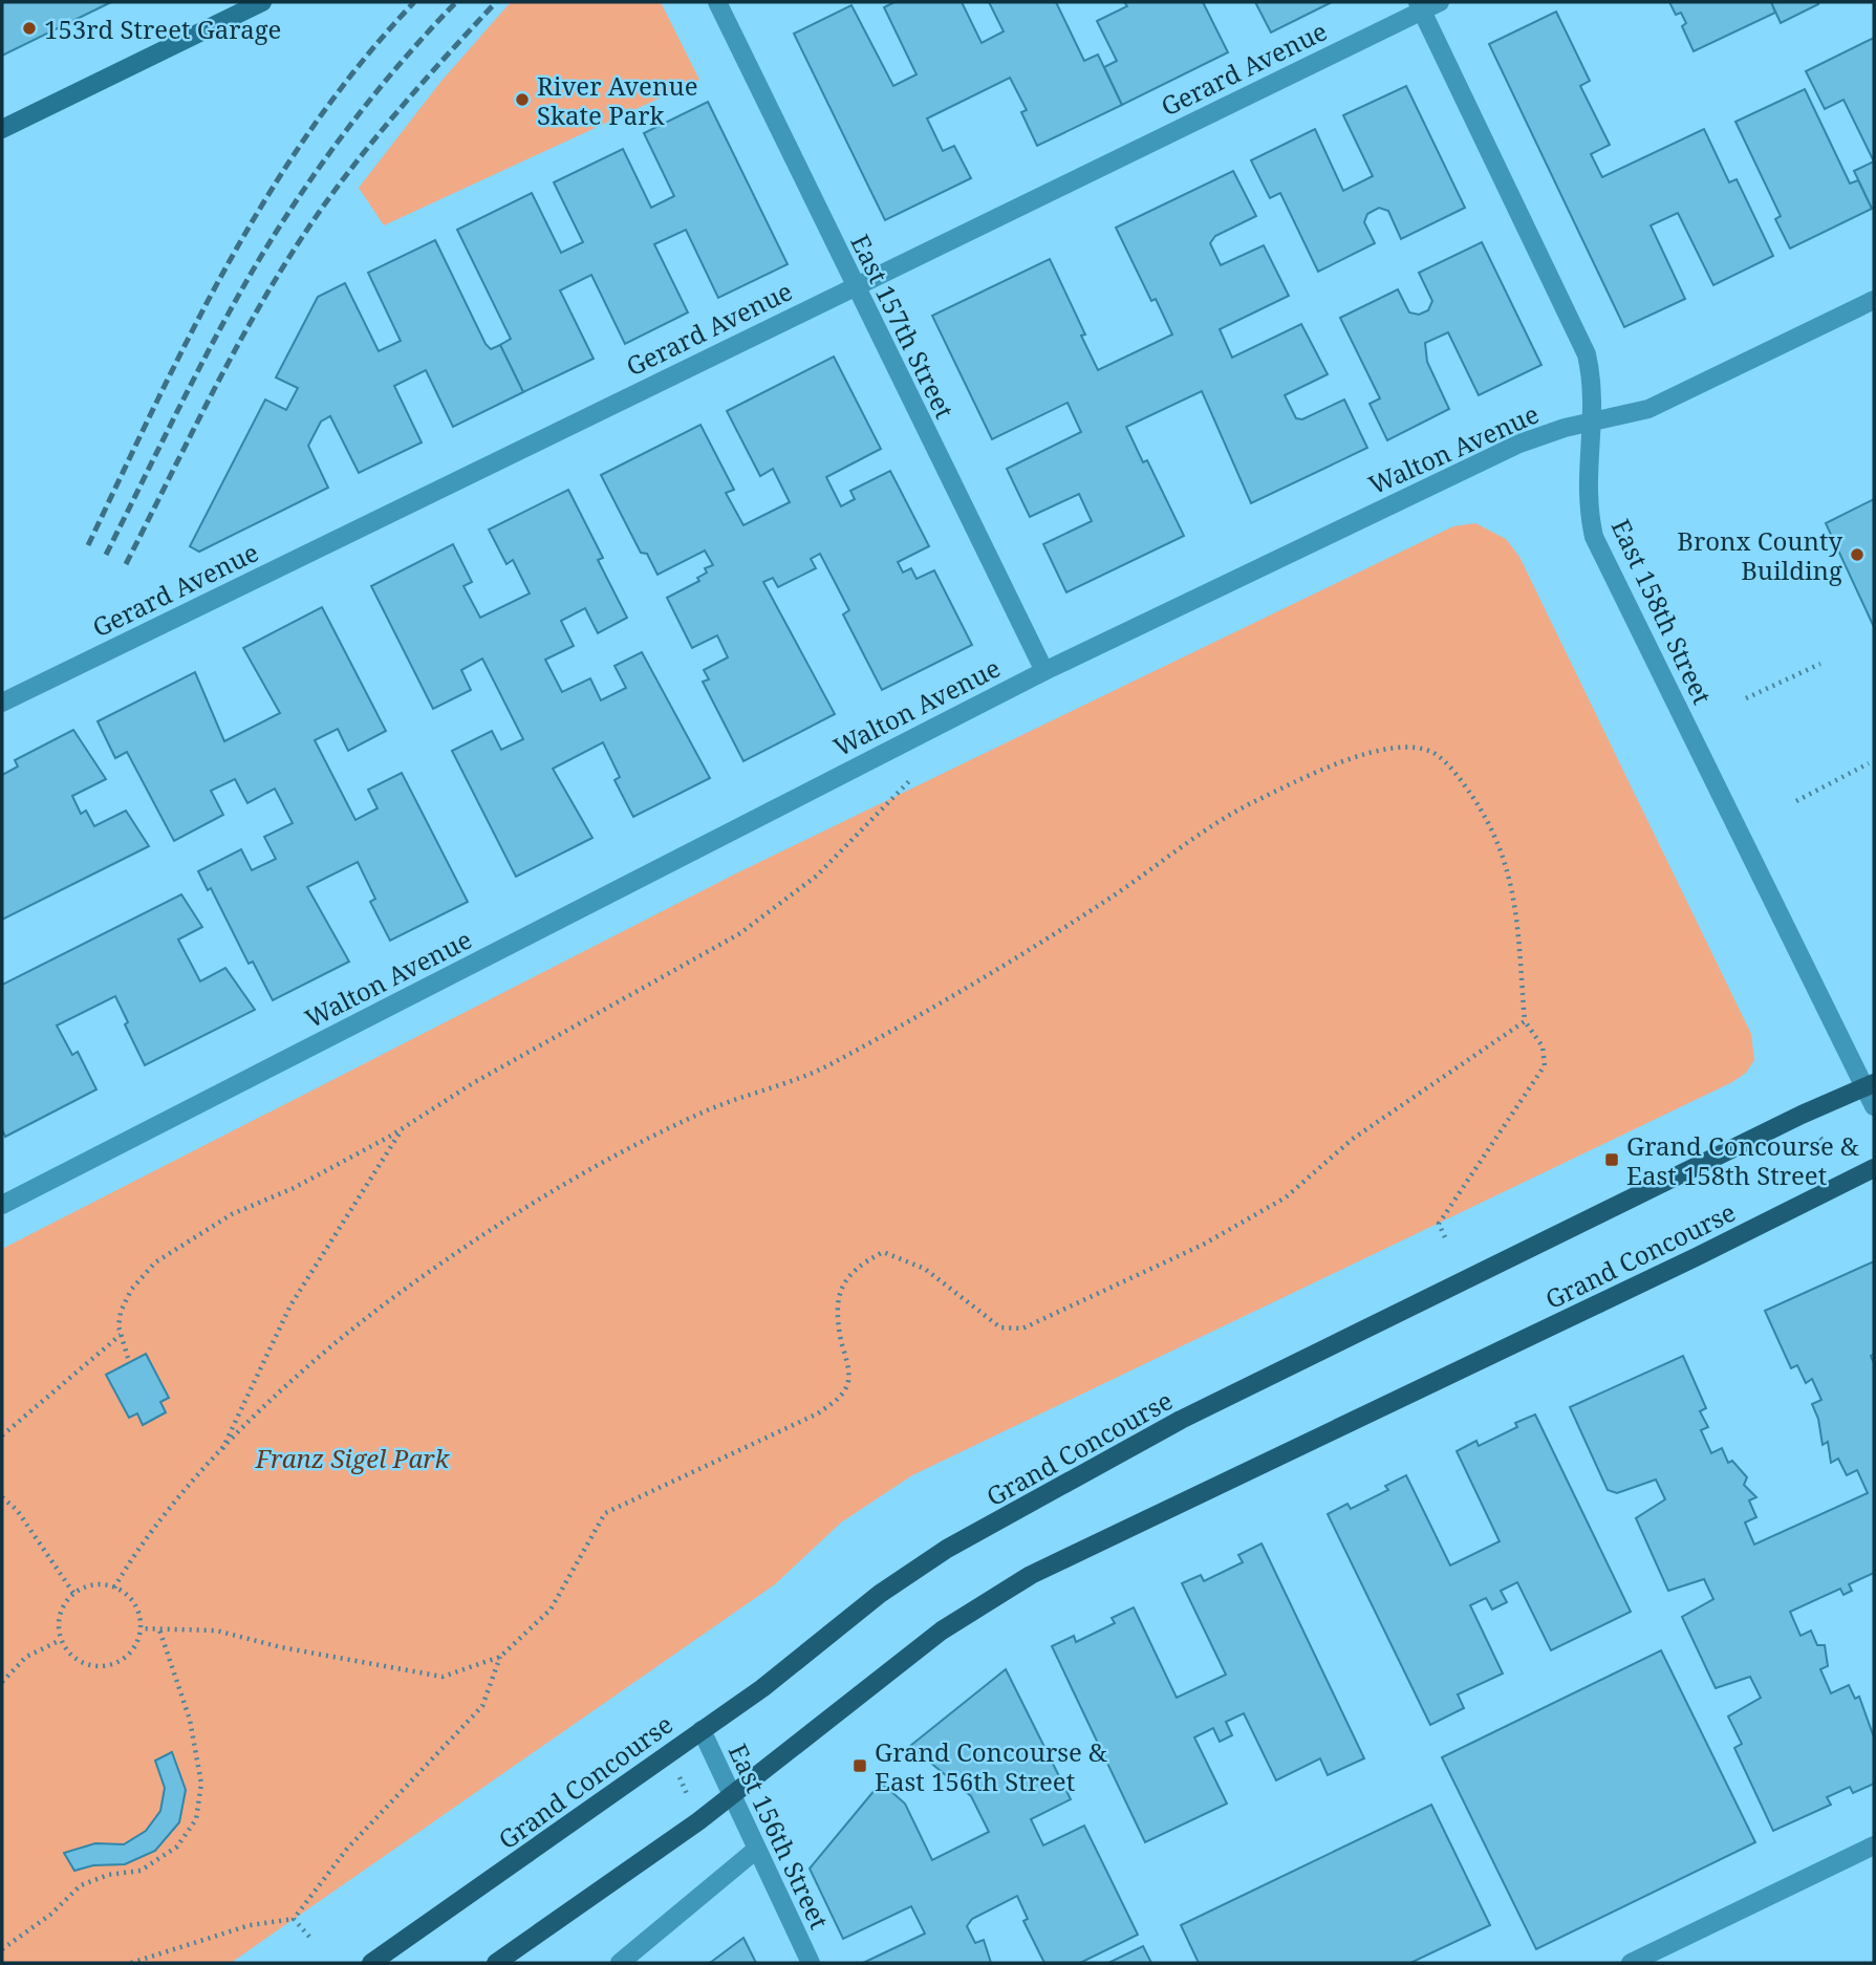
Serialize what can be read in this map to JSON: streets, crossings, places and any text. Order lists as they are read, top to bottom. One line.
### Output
{"streets":{"main road":["Grand Concourse"],"street":["Gerard Avenue","East 157th Street","Walton Avenue","East 158th Street","East 156th Street"]},"crossings":[["Gerard Avenue","East 157th Street"],["Gerard Avenue","East 158th Street"],["East 157th Street","Walton Avenue"],["Walton Avenue","East 158th Street"],["East 158th Street","Grand Concourse"],["Grand Concourse","East 156th Street"]],"parks":["Franz Sigel Park"],"places":{"other":["153rd Street Garage","River Avenue Skate Park","Bronx County Building"],"transit":["Grand Concourse & East 158th Street","Grand Concourse & East 156th Street"]}}
